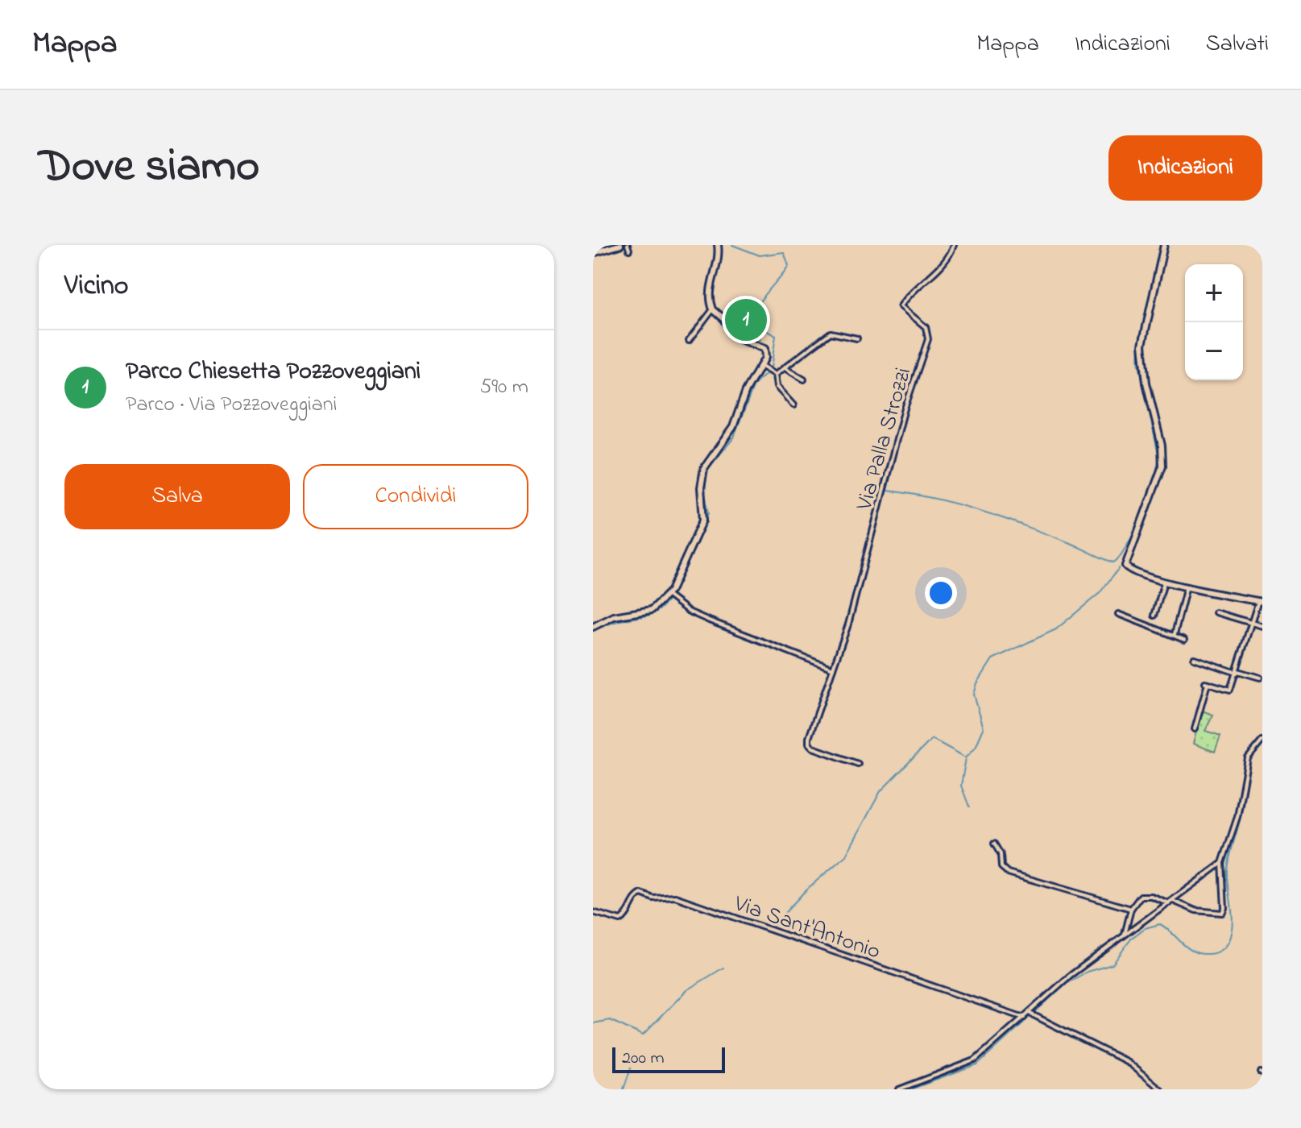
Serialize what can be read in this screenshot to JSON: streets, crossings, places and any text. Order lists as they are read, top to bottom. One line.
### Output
{"streets":{"street":["Via Palla Strozzi","Via Sant'Antonio"]},"scale_bar":"200 m","page":{"header":"Mappa","nav":["Mappa","Indicazioni","Salvati"],"title":"Dove siamo","buttons":["Indicazioni",["Salva","Condividi"]],"heading":"Vicino","map_buttons":["+","−"],"pins":"1","list":[{"mark":"1","name":"Parco Chiesetta Pozzoveggiani","note":"Parco · Via Pozzoveggiani","value":"590 m"}],"scale":"200 m"}}
